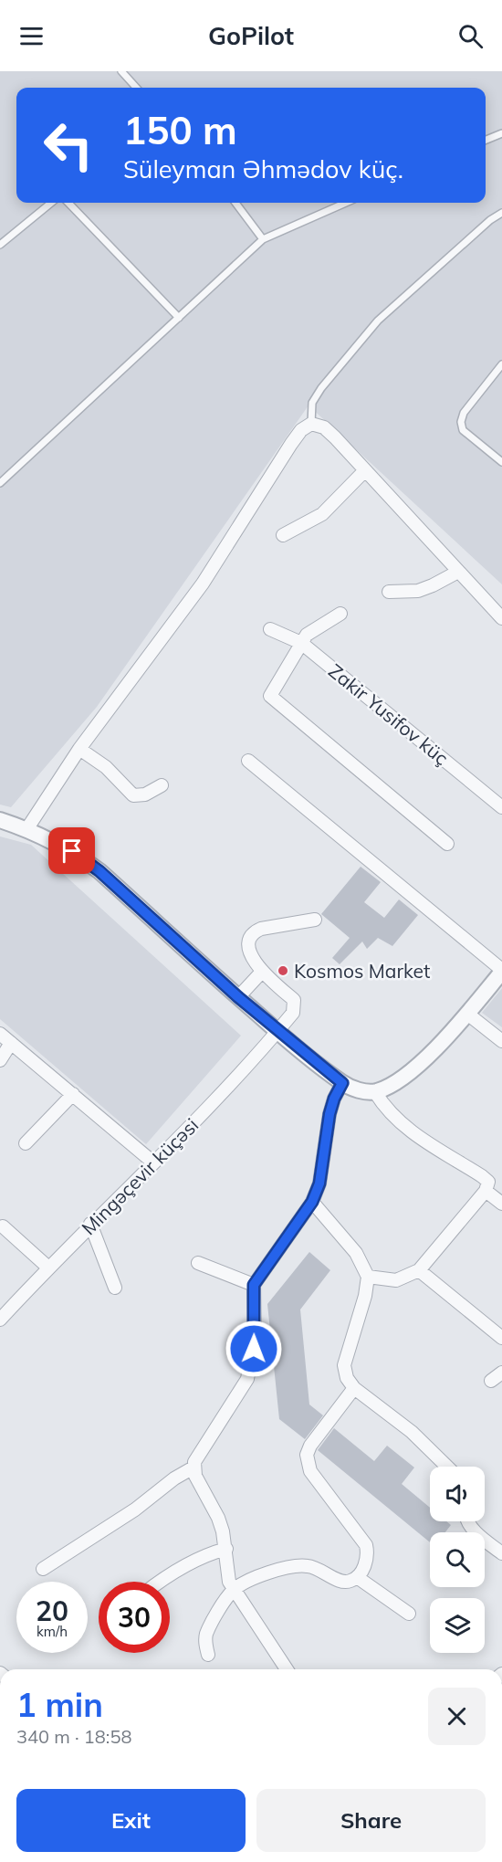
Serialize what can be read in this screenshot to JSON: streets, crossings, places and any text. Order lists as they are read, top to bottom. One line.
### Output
{"streets":{"street":["Zakir Yusifov küç","Mingəçevir küçəsi"]},"places":["Kosmos Market"],"page":{"header":"GoPilot","turn":["150 m","Süleyman Əhmədov küç."],"speed":"20 km/h","limit":"30","heading":["1 min","340 m · 18:58"],"buttons":["Exit","Share"]}}
